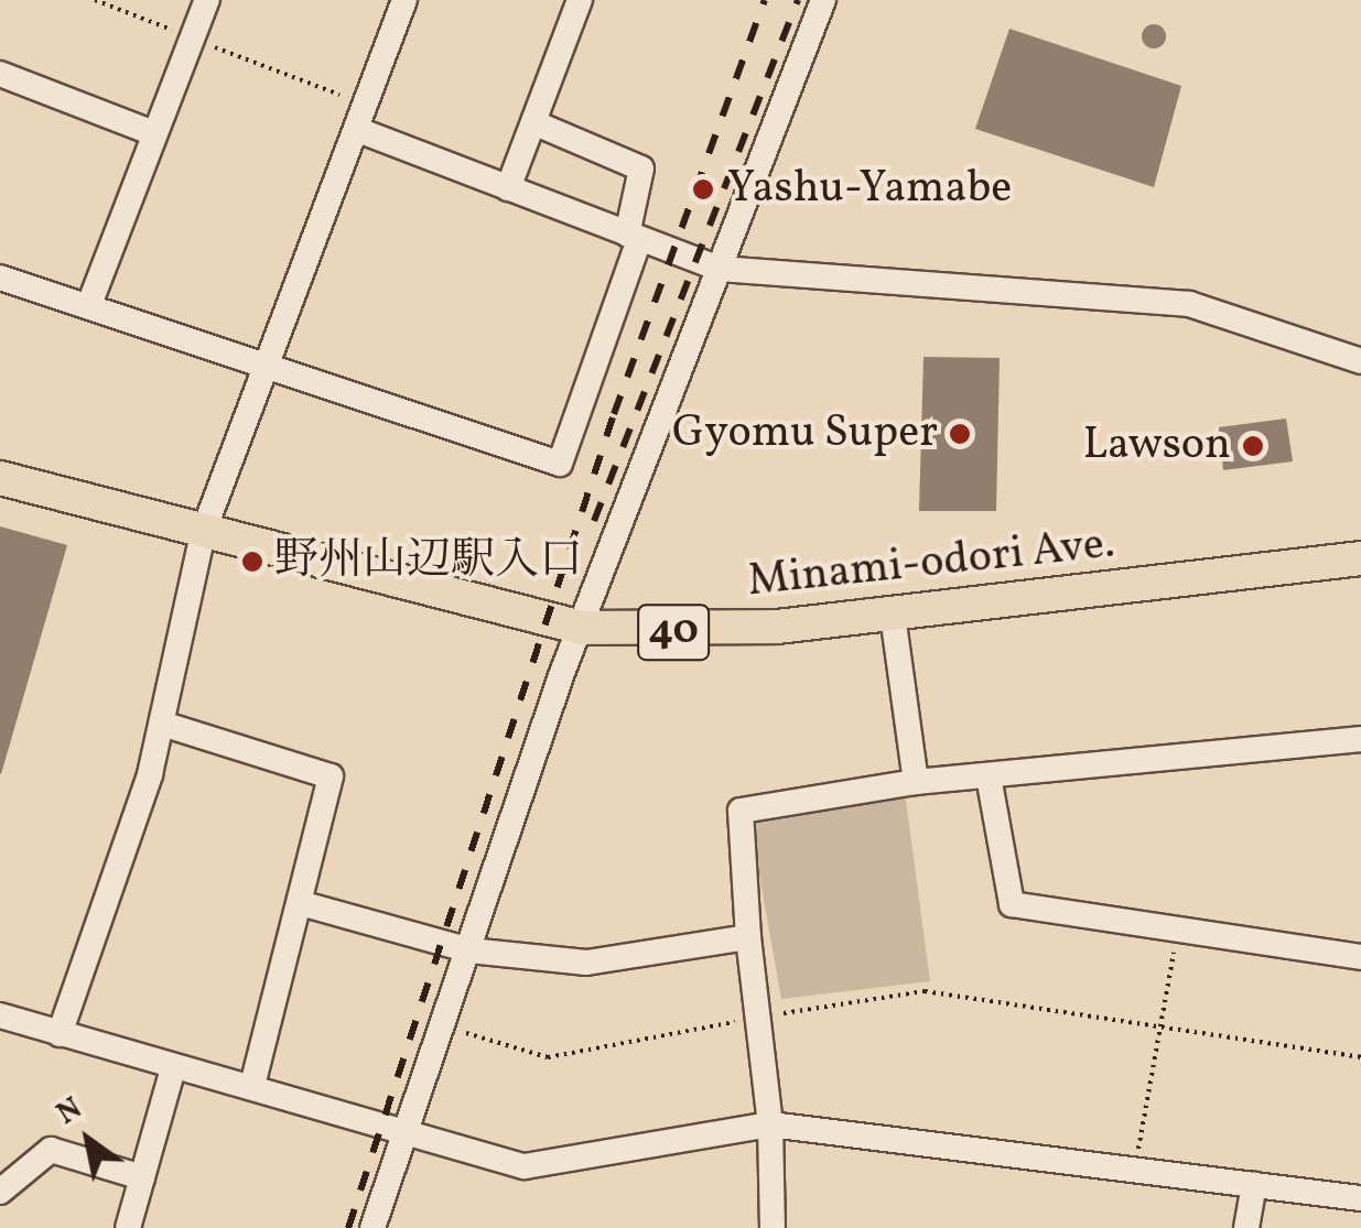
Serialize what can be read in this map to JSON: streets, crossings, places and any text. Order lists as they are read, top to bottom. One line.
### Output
{"streets":{"main road":["Minami-odori Ave.","40"]},"places":["Yashu-Yamabe","Gyomu Super","Lawson","野州山辺駅入口"],"north":"top left"}
